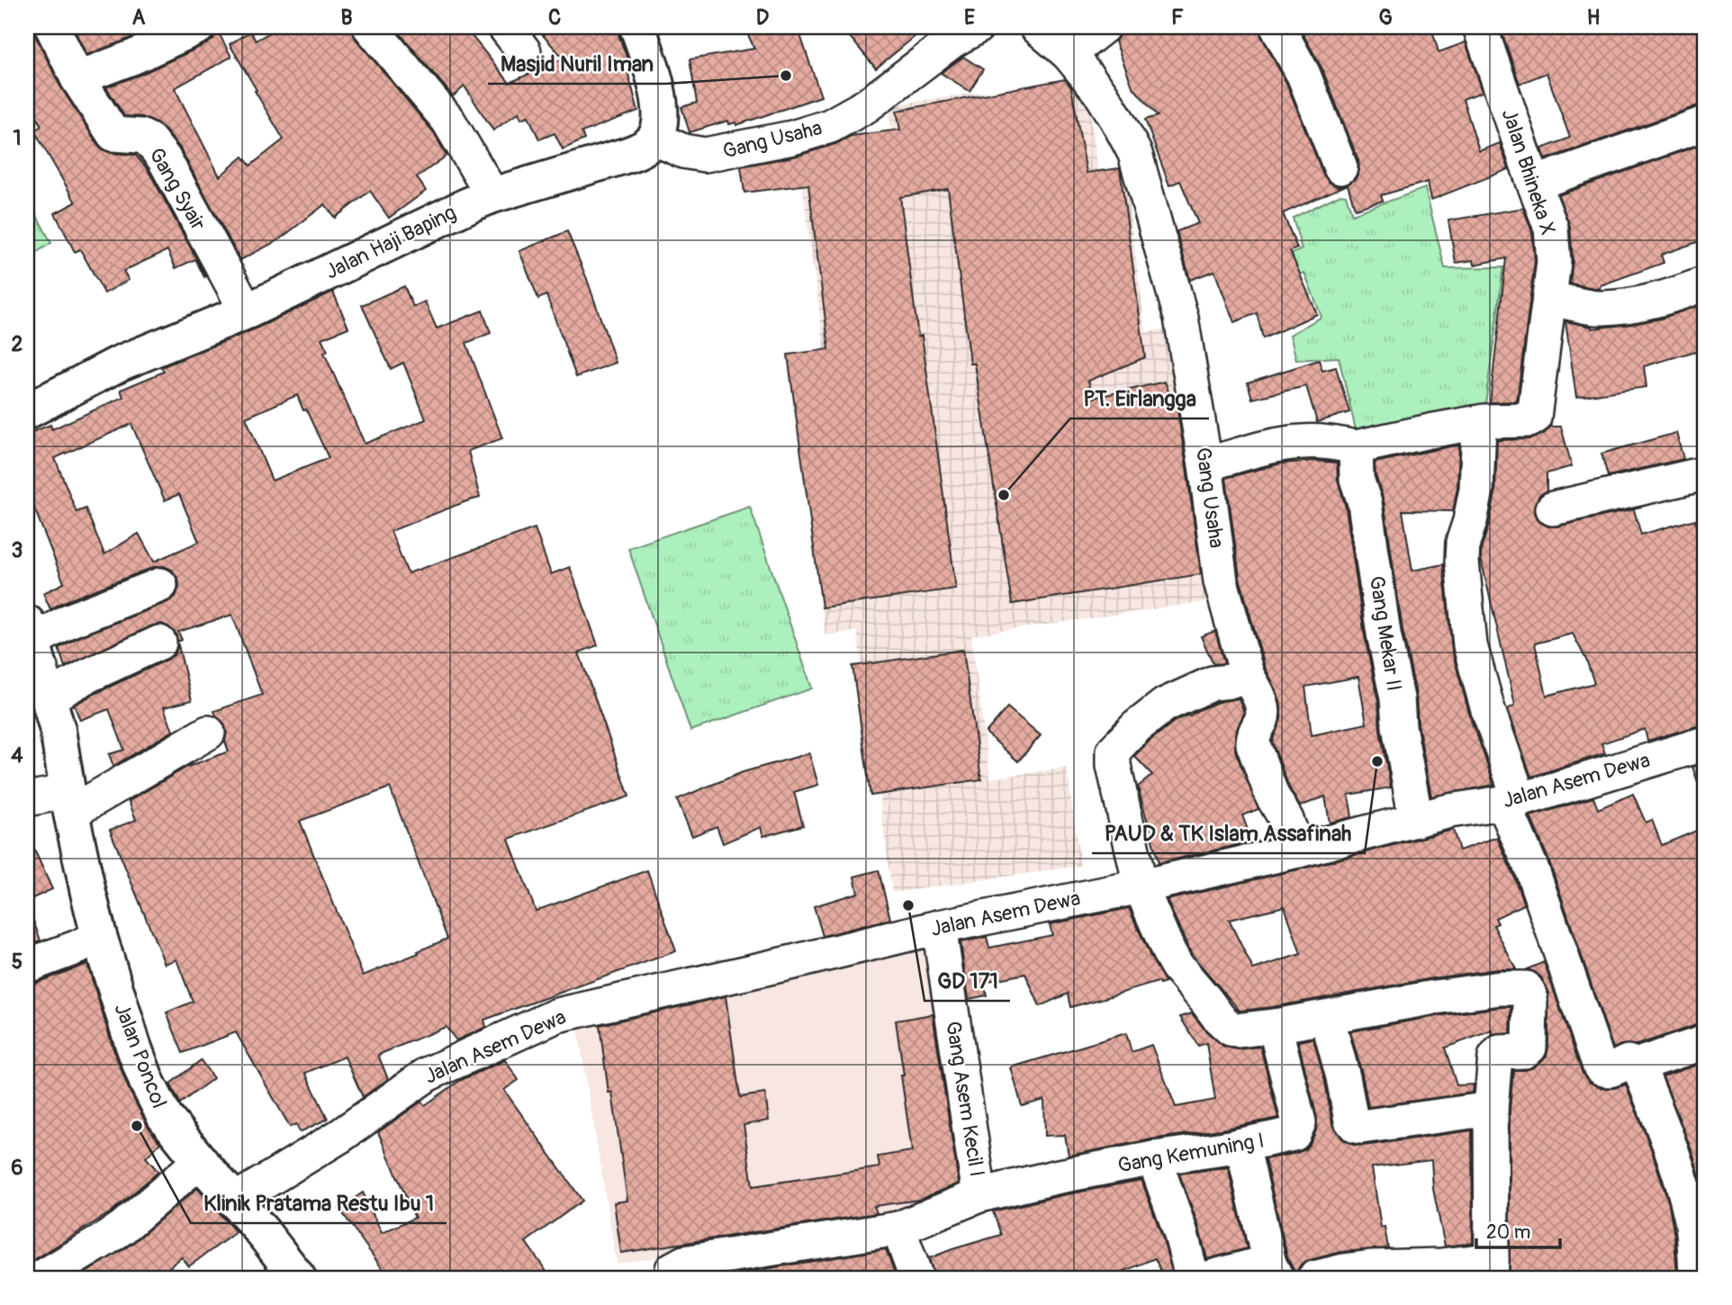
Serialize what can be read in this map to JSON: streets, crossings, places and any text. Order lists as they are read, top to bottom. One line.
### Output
{"streets":{"street":["Gang Usaha","Jalan Bhineka X","Gang Syair","Jalan Haji Baping","Gang Mekar II","Jalan Asem Dewa","Jalan Poncol","Gang Asem Kecil I","Gang Kemuning I"]},"crossings":[["Gang Usaha","Jalan Haji Baping"],["Gang Usaha","Jalan Asem Dewa"],["Gang Syair","Jalan Haji Baping"],["Gang Mekar II","Jalan Asem Dewa"],["Jalan Asem Dewa","Jalan Poncol"],["Jalan Asem Dewa","Gang Asem Kecil I"],["Gang Asem Kecil I","Gang Kemuning I"]],"places":["Masjid Nuril Iman","PT. Eirlangga","PAUD & TK Islam Assafinah","GD 171","Klinik Pratama Restu Ibu 1"],"scale_bar":"20 m","grid":{"columns":["A","B","C","D","E","F","G","H"],"rows":["1","2","3","4","5","6"]}}
